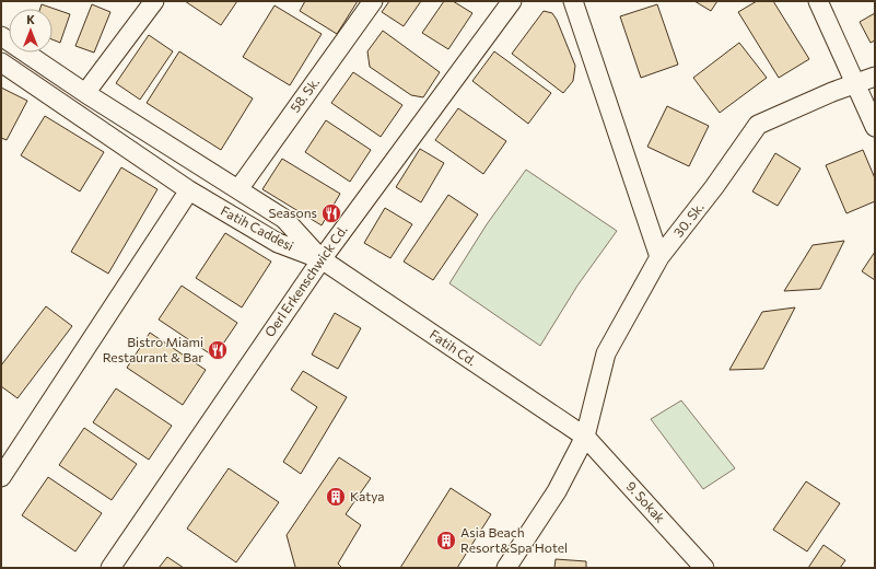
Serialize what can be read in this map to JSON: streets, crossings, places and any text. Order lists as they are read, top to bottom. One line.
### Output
{"streets":{"street":["58. Sk.","30. Sk.","Fatih Caddesi","Oerl Erkenschwick Cd.","Fatih Cd.","9. Sokak"]},"crossings":[["58. Sk.","Fatih Caddesi"],["30. Sk.","Fatih Cd."],["30. Sk.","9. Sokak"],["Fatih Caddesi","Oerl Erkenschwick Cd."],["Fatih Caddesi","Fatih Cd."],["Oerl Erkenschwick Cd.","Fatih Cd."],["Fatih Cd.","9. Sokak"]],"places":{"restaurant":["Seasons","Bistro Miami Restaurant & Bar"],"building":["Katya","Asia Beach Resort&Spa Hotel"]},"north":"top"}
